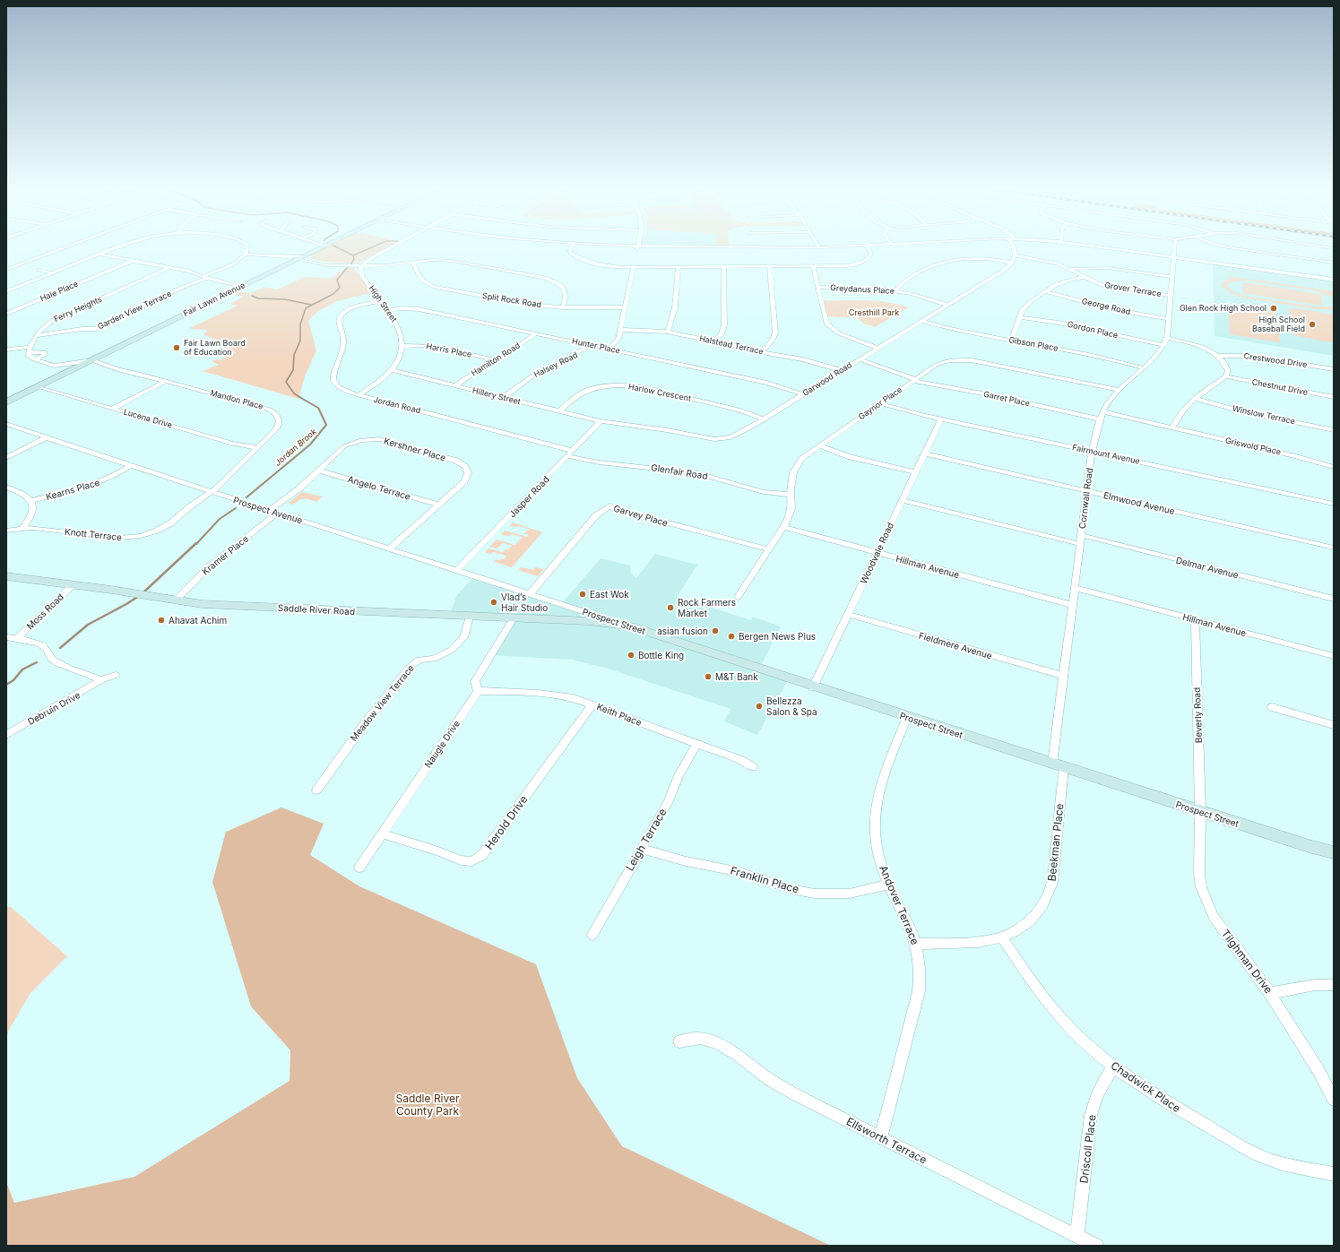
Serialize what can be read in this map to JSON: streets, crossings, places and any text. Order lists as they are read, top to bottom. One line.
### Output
{"streets":{"main road":["Fair Lawn Avenue","Saddle River Road","Prospect Street"],"street":["Greydanus Place","Grover Terrace","Hale Place","Split Rock Road","High Street","George Road","Ferry Heights","Garden View Terrace","Gordon Place","Gibson Place","Halstead Terrace","Hunter Place","Harris Place","Hamilton Road","Crestwood Drive","Halsey Road","Garwood Road","Chestnut Drive","Harlow Crescent","Hillery Street","Garret Place","Mandon Place","Gaynor Place","Jordan Road","Winslow Terrace","Lucena Drive","Griswold Place","Kershner Place","Fairmount Avenue","Glenfair Road","Angelo Terrace","Kearns Place","Jasper Road","Cornwall Road","Elmwood Avenue","Prospect Avenue","Garvey Place","Knott Terrace","Woodvale Road","Kramer Place","Hillman Avenue","Delmar Avenue","Moss Road","Fieldmere Avenue","Meadow View Terrace","Debruin Drive","Keith Place","Beverly Road","Naugle Drive","Herold Drive","Leigh Terrace","Beekman Place","Franklin Place","Andover Terrace","Tilghman Drive","Chadwick Place","Ellsworth Terrace","Driscoll Place"]},"crossings":[["Greydanus Place","Garwood Road"],["Grover Terrace","Garwood Road"],["Grover Terrace","Cornwall Road"],["Fair Lawn Avenue","Mandon Place"],["Fair Lawn Avenue","Lucena Drive"],["High Street","Hunter Place"],["High Street","Harris Place"],["High Street","Jordan Road"],["George Road","Cornwall Road"],["Ferry Heights","Garden View Terrace"],["Gordon Place","Cornwall Road"],["Gibson Place","Garwood Road"],["Gibson Place","Cornwall Road"],["Halstead Terrace","Garwood Road"],["Hunter Place","Hamilton Road"],["Hunter Place","Halsey Road"],["Hunter Place","Garwood Road"],["Harris Place","Hamilton Road"],["Hamilton Road","Hillery Street"],["Halsey Road","Hillery Street"],["Garwood Road","Harlow Crescent"],["Garwood Road","Hillery Street"],["Garwood Road","Garret Place"],["Garwood Road","Jasper Road"],["Harlow Crescent","Hillery Street"],["Hillery Street","Jasper Road"],["Garret Place","Gaynor Place"],["Garret Place","Cornwall Road"],["Mandon Place","Lucena Drive"],["Mandon Place","Prospect Avenue"],["Mandon Place","Knott Terrace"],["Gaynor Place","Fairmount Avenue"],["Gaynor Place","Glenfair Road"],["Gaynor Place","Cornwall Road"],["Gaynor Place","Garvey Place"],["Gaynor Place","Hillman Avenue"],["Jordan Road","Jasper Road"],["Kershner Place","Angelo Terrace"],["Kershner Place","Prospect Avenue"],["Fairmount Avenue","Cornwall Road"],["Fairmount Avenue","Woodvale Road"],["Glenfair Road","Jasper Road"],["Kearns Place","Prospect Avenue"],["Jasper Road","Prospect Avenue"],["Cornwall Road","Elmwood Avenue"],["Cornwall Road","Hillman Avenue"],["Cornwall Road","Delmar Avenue"],["Cornwall Road","Prospect Street"],["Cornwall Road","Fieldmere Avenue"],["Cornwall Road","Beekman Place"],["Elmwood Avenue","Woodvale Road"],["Prospect Avenue","Garvey Place"],["Prospect Avenue","Knott Terrace"],["Prospect Avenue","Kramer Place"],["Prospect Avenue","Prospect Street"],["Garvey Place","Prospect Street"],["Woodvale Road","Hillman Avenue"],["Woodvale Road","Prospect Street"],["Woodvale Road","Fieldmere Avenue"],["Kramer Place","Saddle River Road"],["Hillman Avenue","Beverly Road"],["Saddle River Road","Moss Road"],["Saddle River Road","Prospect Street"],["Saddle River Road","Meadow View Terrace"],["Saddle River Road","Naugle Drive"],["Prospect Street","Beverly Road"],["Prospect Street","Beekman Place"],["Prospect Street","Andover Terrace"],["Prospect Street","Tilghman Drive"],["Keith Place","Naugle Drive"],["Keith Place","Herold Drive"],["Keith Place","Leigh Terrace"],["Beverly Road","Tilghman Drive"],["Naugle Drive","Herold Drive"],["Leigh Terrace","Franklin Place"],["Beekman Place","Andover Terrace"],["Beekman Place","Chadwick Place"],["Franklin Place","Andover Terrace"],["Andover Terrace","Ellsworth Terrace"],["Chadwick Place","Driscoll Place"],["Ellsworth Terrace","Driscoll Place"]],"water":["Jordan Brook"],"parks":["Cresthill Park","Saddle River County Park"],"places":["Glen Rock High School","High School Baseball Field","Fair Lawn Board of Education","East Wok","Vlad’s Hair Studio","Rock Farmers Market","Ahavat Achim","asian fusion","Bergen News Plus","Bottle King","M&T Bank","Bellezza Salon & Spa"]}
